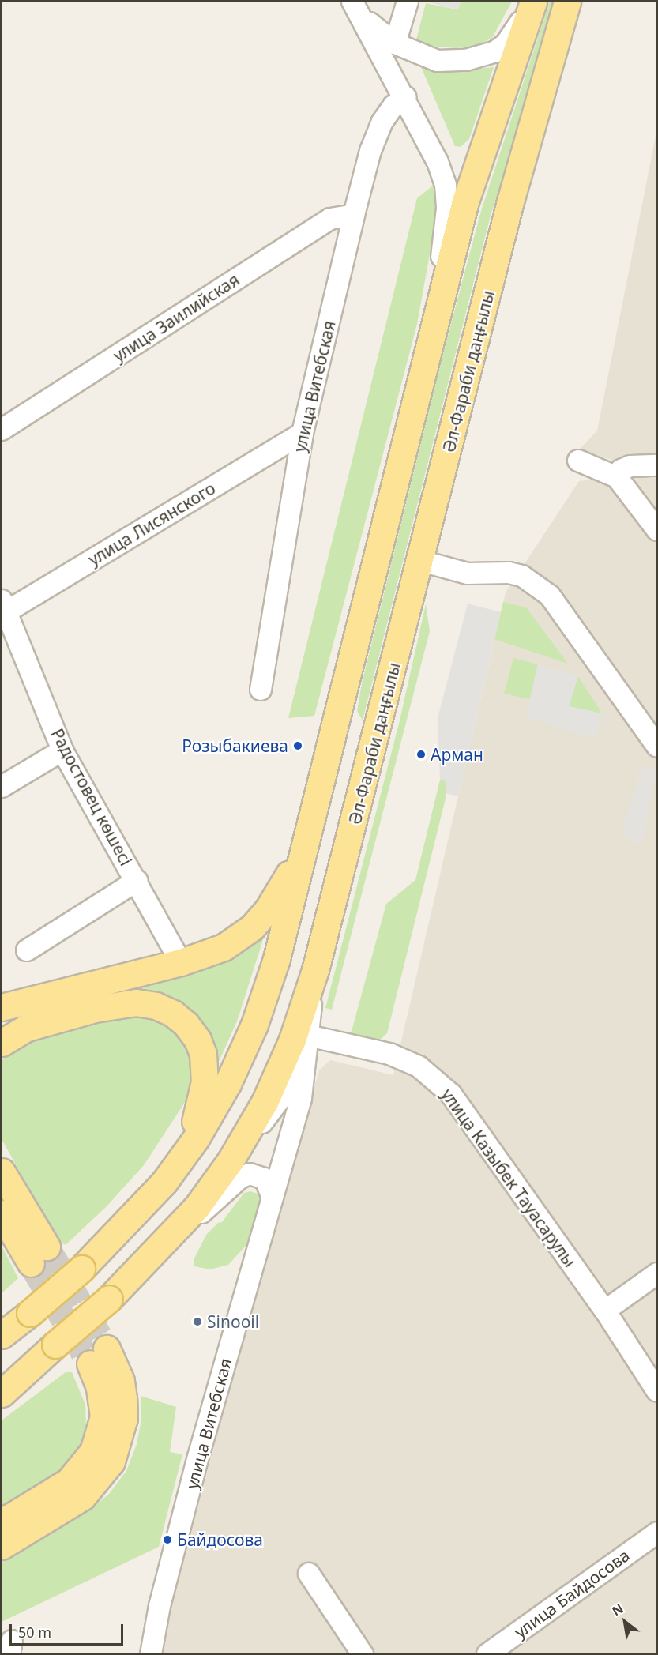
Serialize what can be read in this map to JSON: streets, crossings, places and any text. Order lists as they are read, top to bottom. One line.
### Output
{"streets":{"main road":["Әл-Фараби даңғылы"],"street":["улица Заилийская","улица Витебская","улица Лисянского","Радостовец көшесі","улица Казыбек Тауасарулы","улица Байдосова"]},"crossings":[["улица Заилийская","улица Витебская"],["Әл-Фараби даңғылы","улица Витебская"],["улица Витебская","улица Лисянского"],["улица Витебская","улица Казыбек Тауасарулы"],["улица Лисянского","Радостовец көшесі"]],"places":["Розыбакиева","Арман","Sinooil","Байдосова"],"scale_bar":"50 m","north":"top left"}
